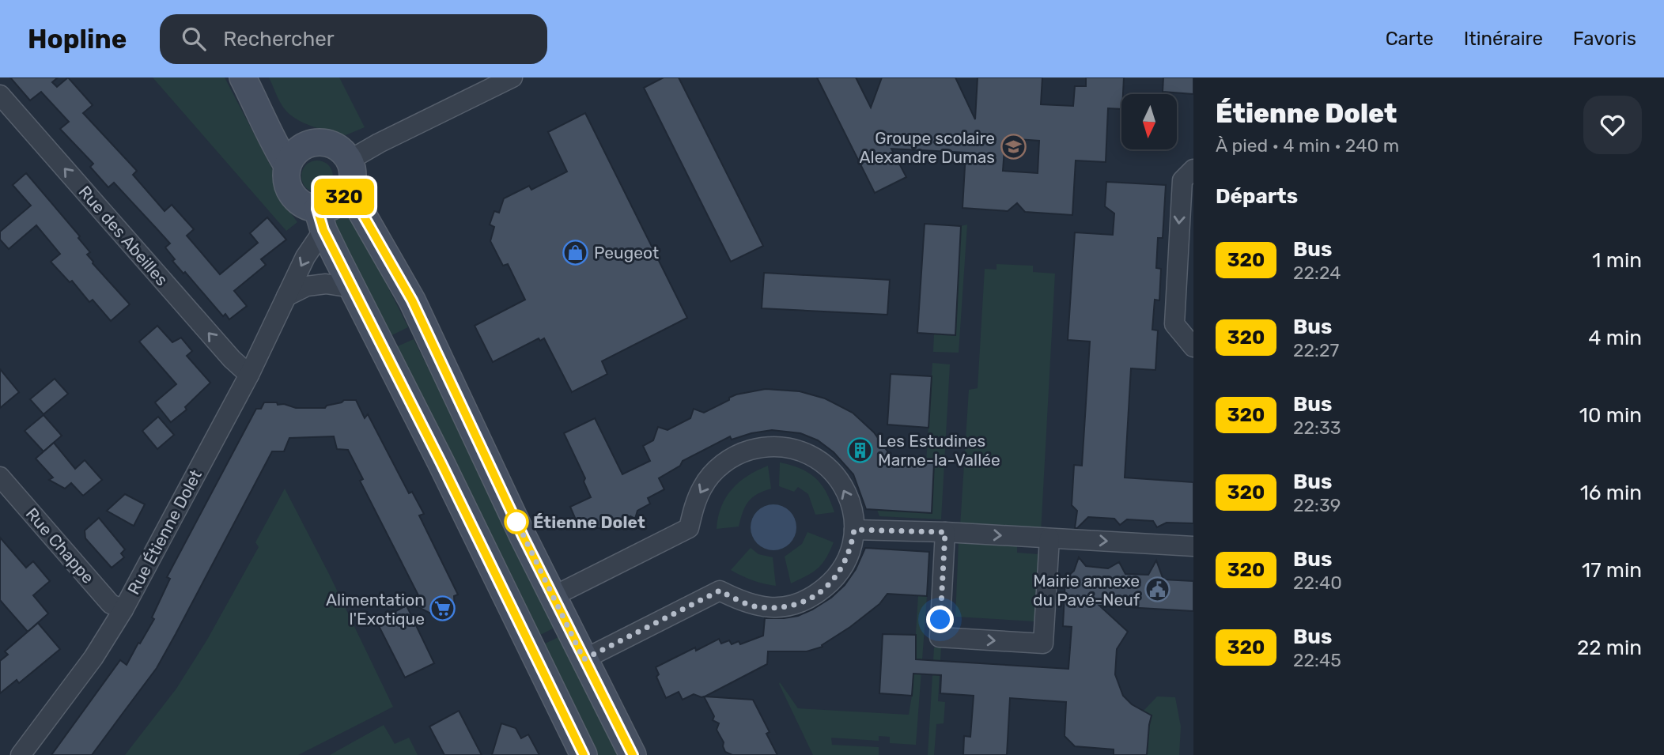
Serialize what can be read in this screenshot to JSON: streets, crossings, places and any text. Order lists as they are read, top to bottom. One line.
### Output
{"streets":{"street":["Rue des Abeilles","Rue Étienne Dolet","Rue Chappe"]},"crossings":[["Rue des Abeilles","Rue Étienne Dolet"],["Rue Étienne Dolet","Rue Chappe"]],"one_way":["Rue des Abeilles"],"places":{"school or university":["Groupe scolaire Alexandre Dumas"],"shop":["Peugeot"],"building":["Les Estudines Marne-la-Vallée"],"other":["Étienne Dolet"],"public building":["Mairie annexe du Pavé-Neuf"],"supermarket":["Alimentation l'Exotique"]},"lines":["bus line 320"],"north":"bottom","page":{"header":"Hopline","search":"Rechercher","nav":["Carte","Itinéraire","Favoris"],"on_map":"320","heading":[["Étienne Dolet","À pied · 4 min · 240 m"],"Départs"],"list":[{"mark":"320","name":"Bus","note":"22:24","value":"1 min"},{"mark":"320","name":"Bus","note":"22:27","value":"4 min"},{"mark":"320","name":"Bus","note":"22:33","value":"10 min"},{"mark":"320","name":"Bus","note":"22:39","value":"16 min"},{"mark":"320","name":"Bus","note":"22:40","value":"17 min"},{"mark":"320","name":"Bus","note":"22:45","value":"22 min"}]}}
